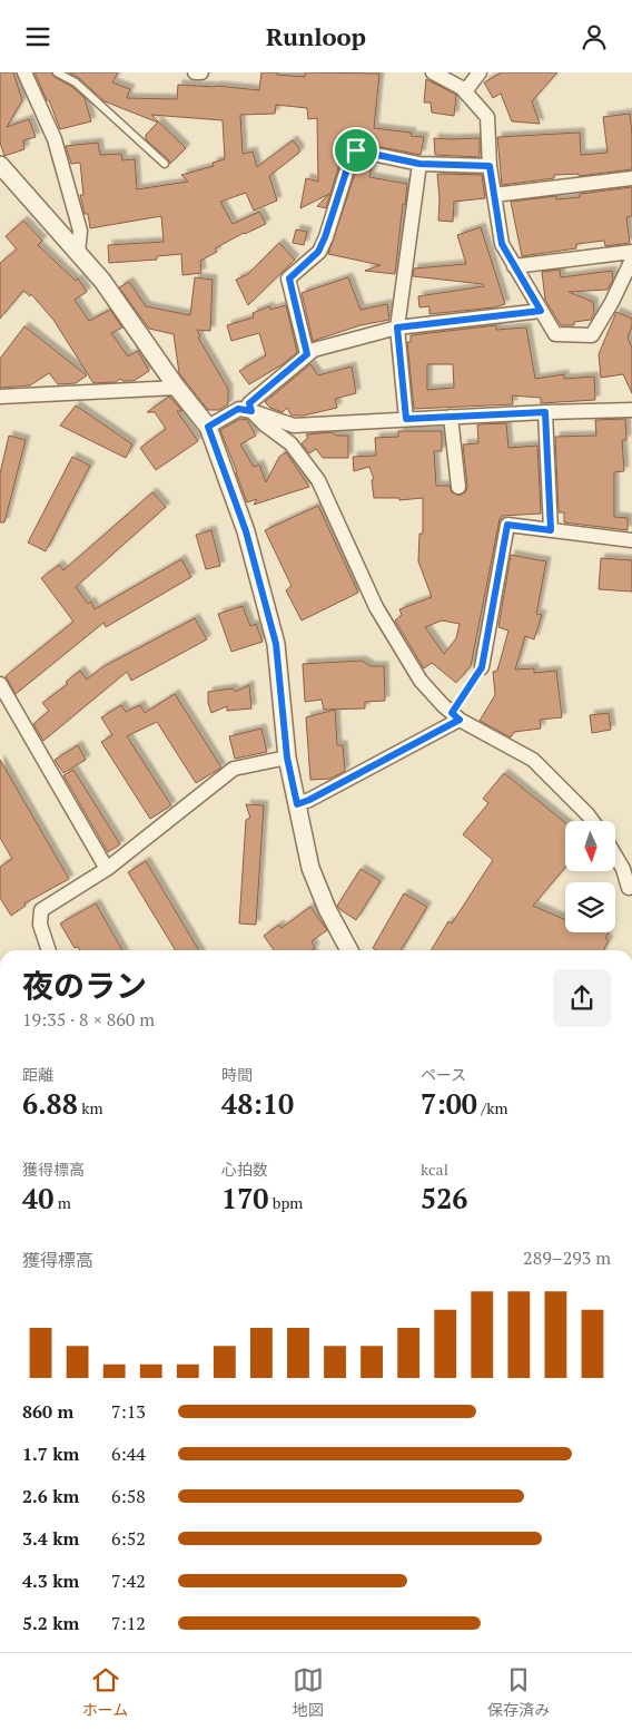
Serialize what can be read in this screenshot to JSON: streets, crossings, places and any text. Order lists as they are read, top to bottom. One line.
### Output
{"north":"bottom","page":{"header":"Runloop","heading":["夜のラン","19:35 · 8 × 860 m"],"stats":[["距離","6.88 km"],["時間","48:10"],["ペース","7:00 /km"],["獲得標高","40 m"],["心拍数","170 bpm"],["kcal","526"]],"chart":["獲得標高","289–293 m"],"list":[{"name":"860 m","note":"7:13"},{"name":"1.7 km","note":"6:44"},{"name":"2.6 km","note":"6:58"},{"name":"3.4 km","note":"6:52"},{"name":"4.3 km","note":"7:42"},{"name":"5.2 km","note":"7:12"}],"tabs":["ホーム","地図","保存済み"]}}
